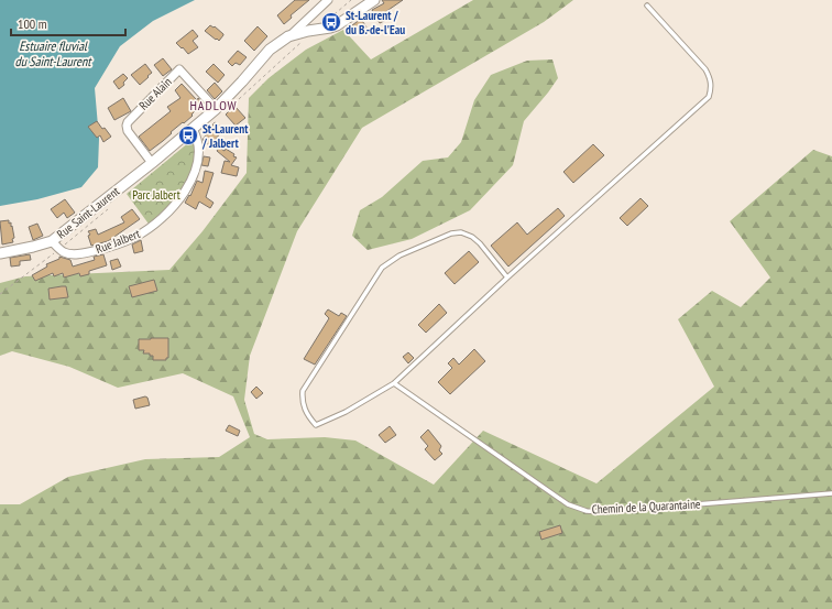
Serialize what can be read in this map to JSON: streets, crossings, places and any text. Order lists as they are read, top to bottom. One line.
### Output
{"streets":{"street":["Rue Alain","Rue Saint-Laurent","Rue Jalbert"],"lane":["Chemin de la Quarantaine"]},"crossings":[["Rue Alain","Rue Saint-Laurent"],["Rue Saint-Laurent","Rue Jalbert"]],"districts":["HADLOW"],"water":["Estuaire fluvial du Saint-Laurent"],"parks":["Parc Jalbert"],"places":{"bus stop":["St-Laurent / du B.-de-l'Eau","St-Laurent / Jalbert"]},"scale_bar":"100 m"}
